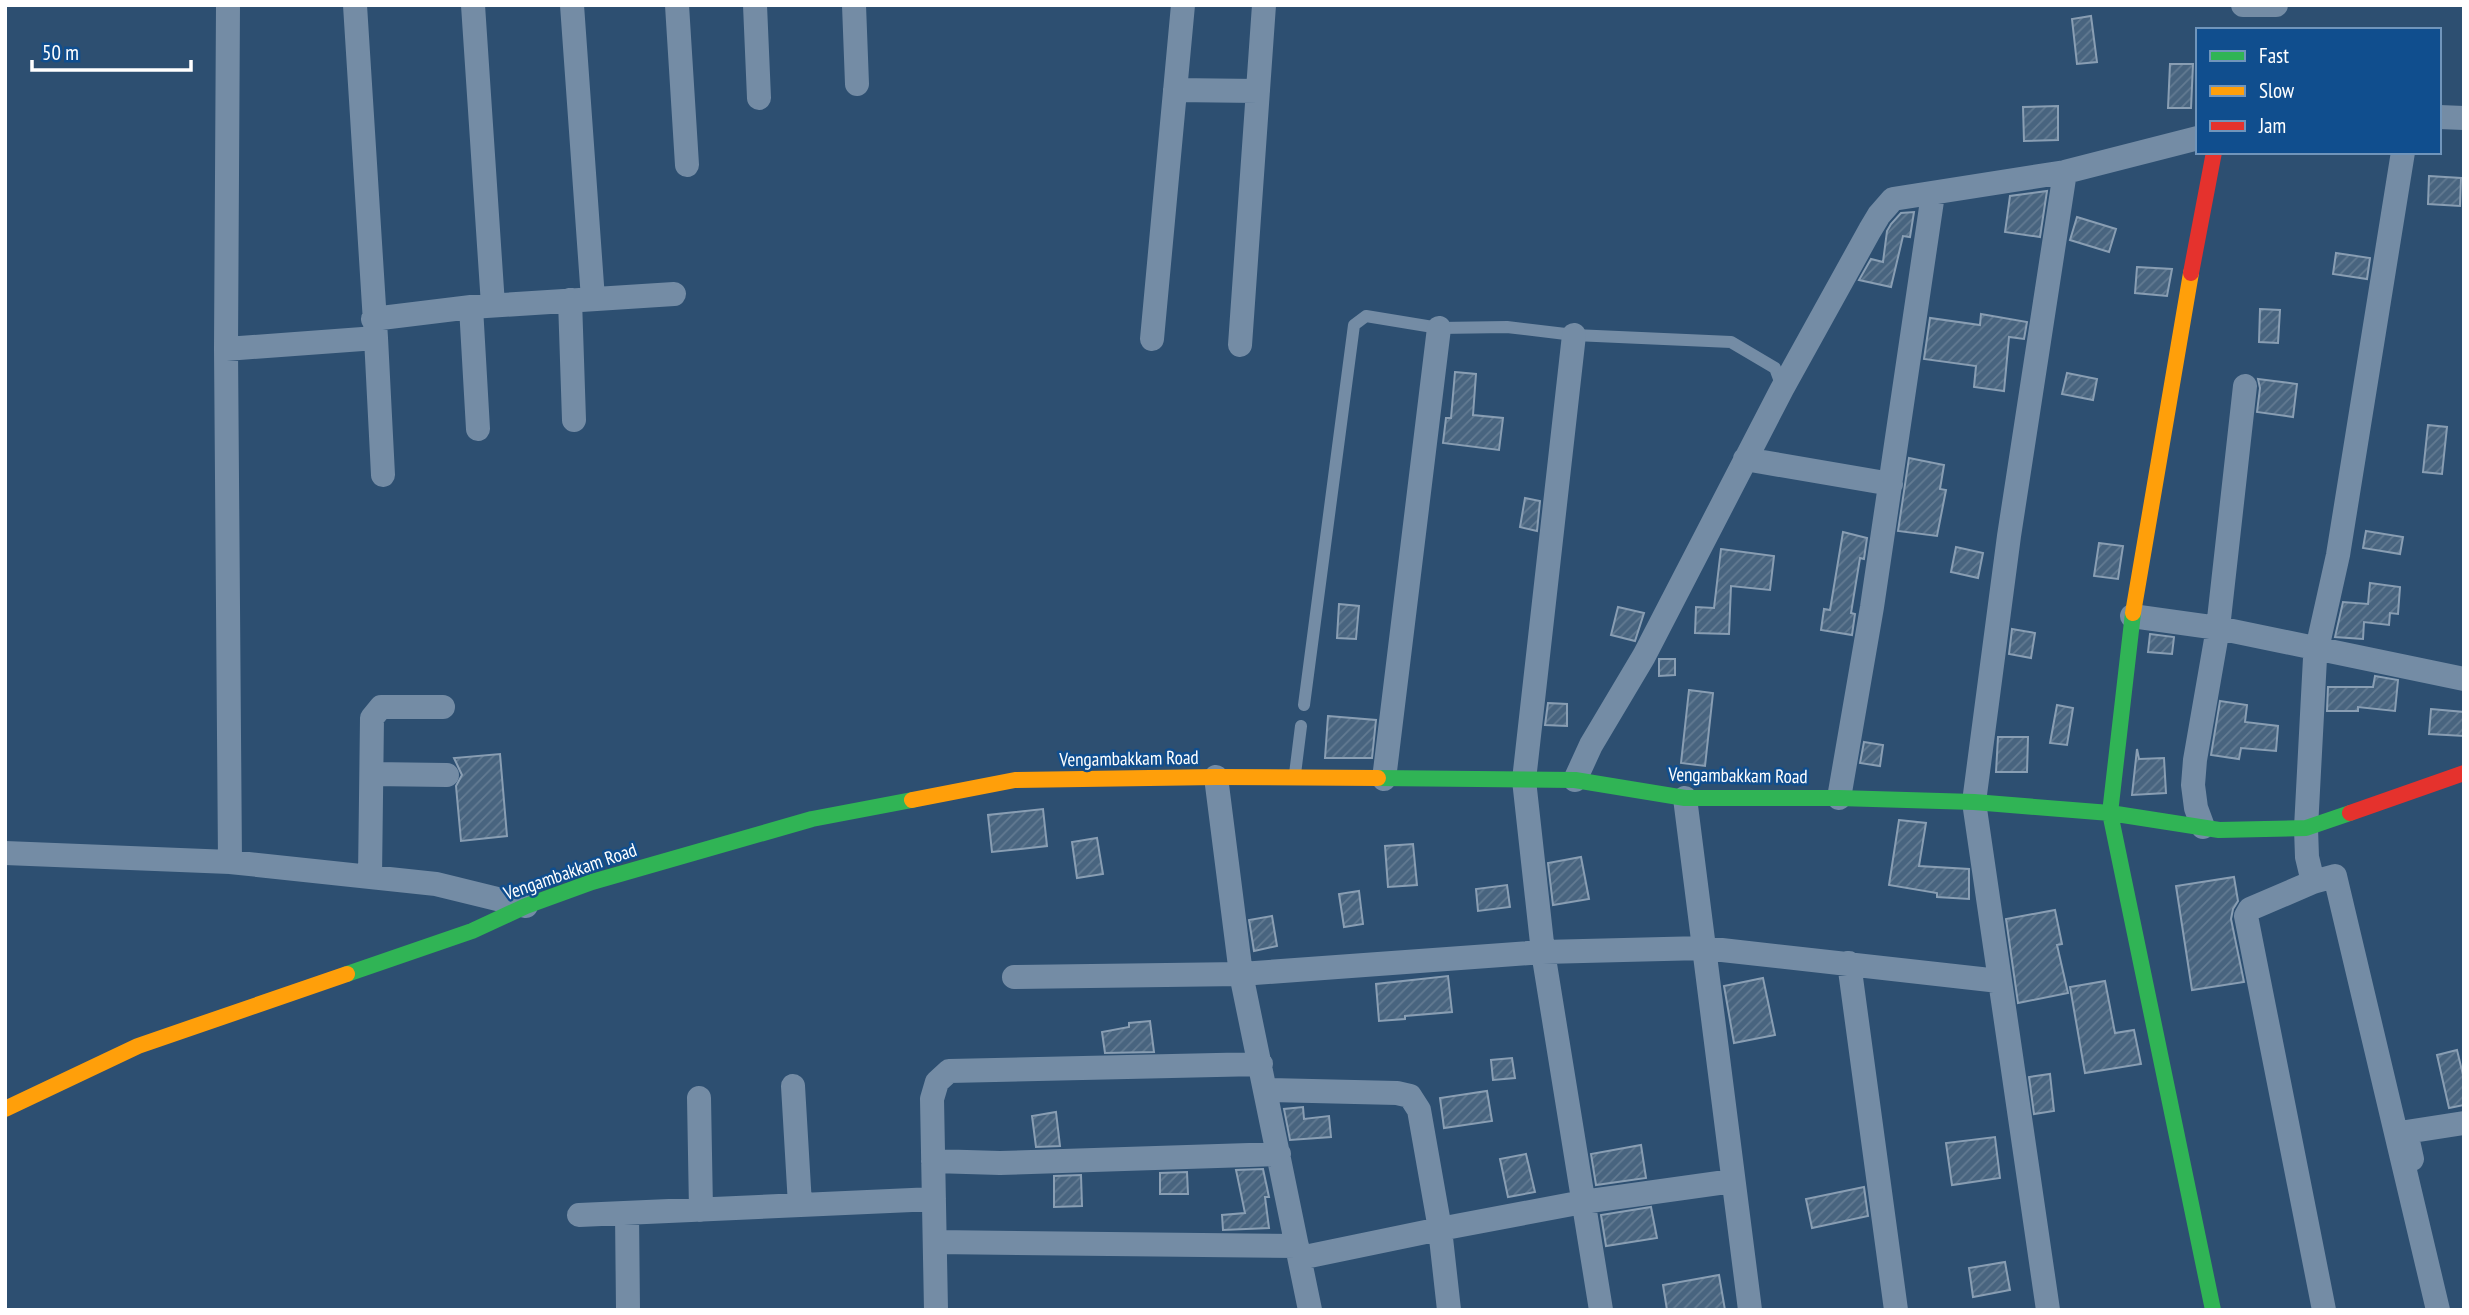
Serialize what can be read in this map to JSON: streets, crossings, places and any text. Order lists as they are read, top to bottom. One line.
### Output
{"streets":{"main road":["Vengambakkam Road"]},"legend":["Fast","Slow","Jam"],"scale_bar":"50 m"}
